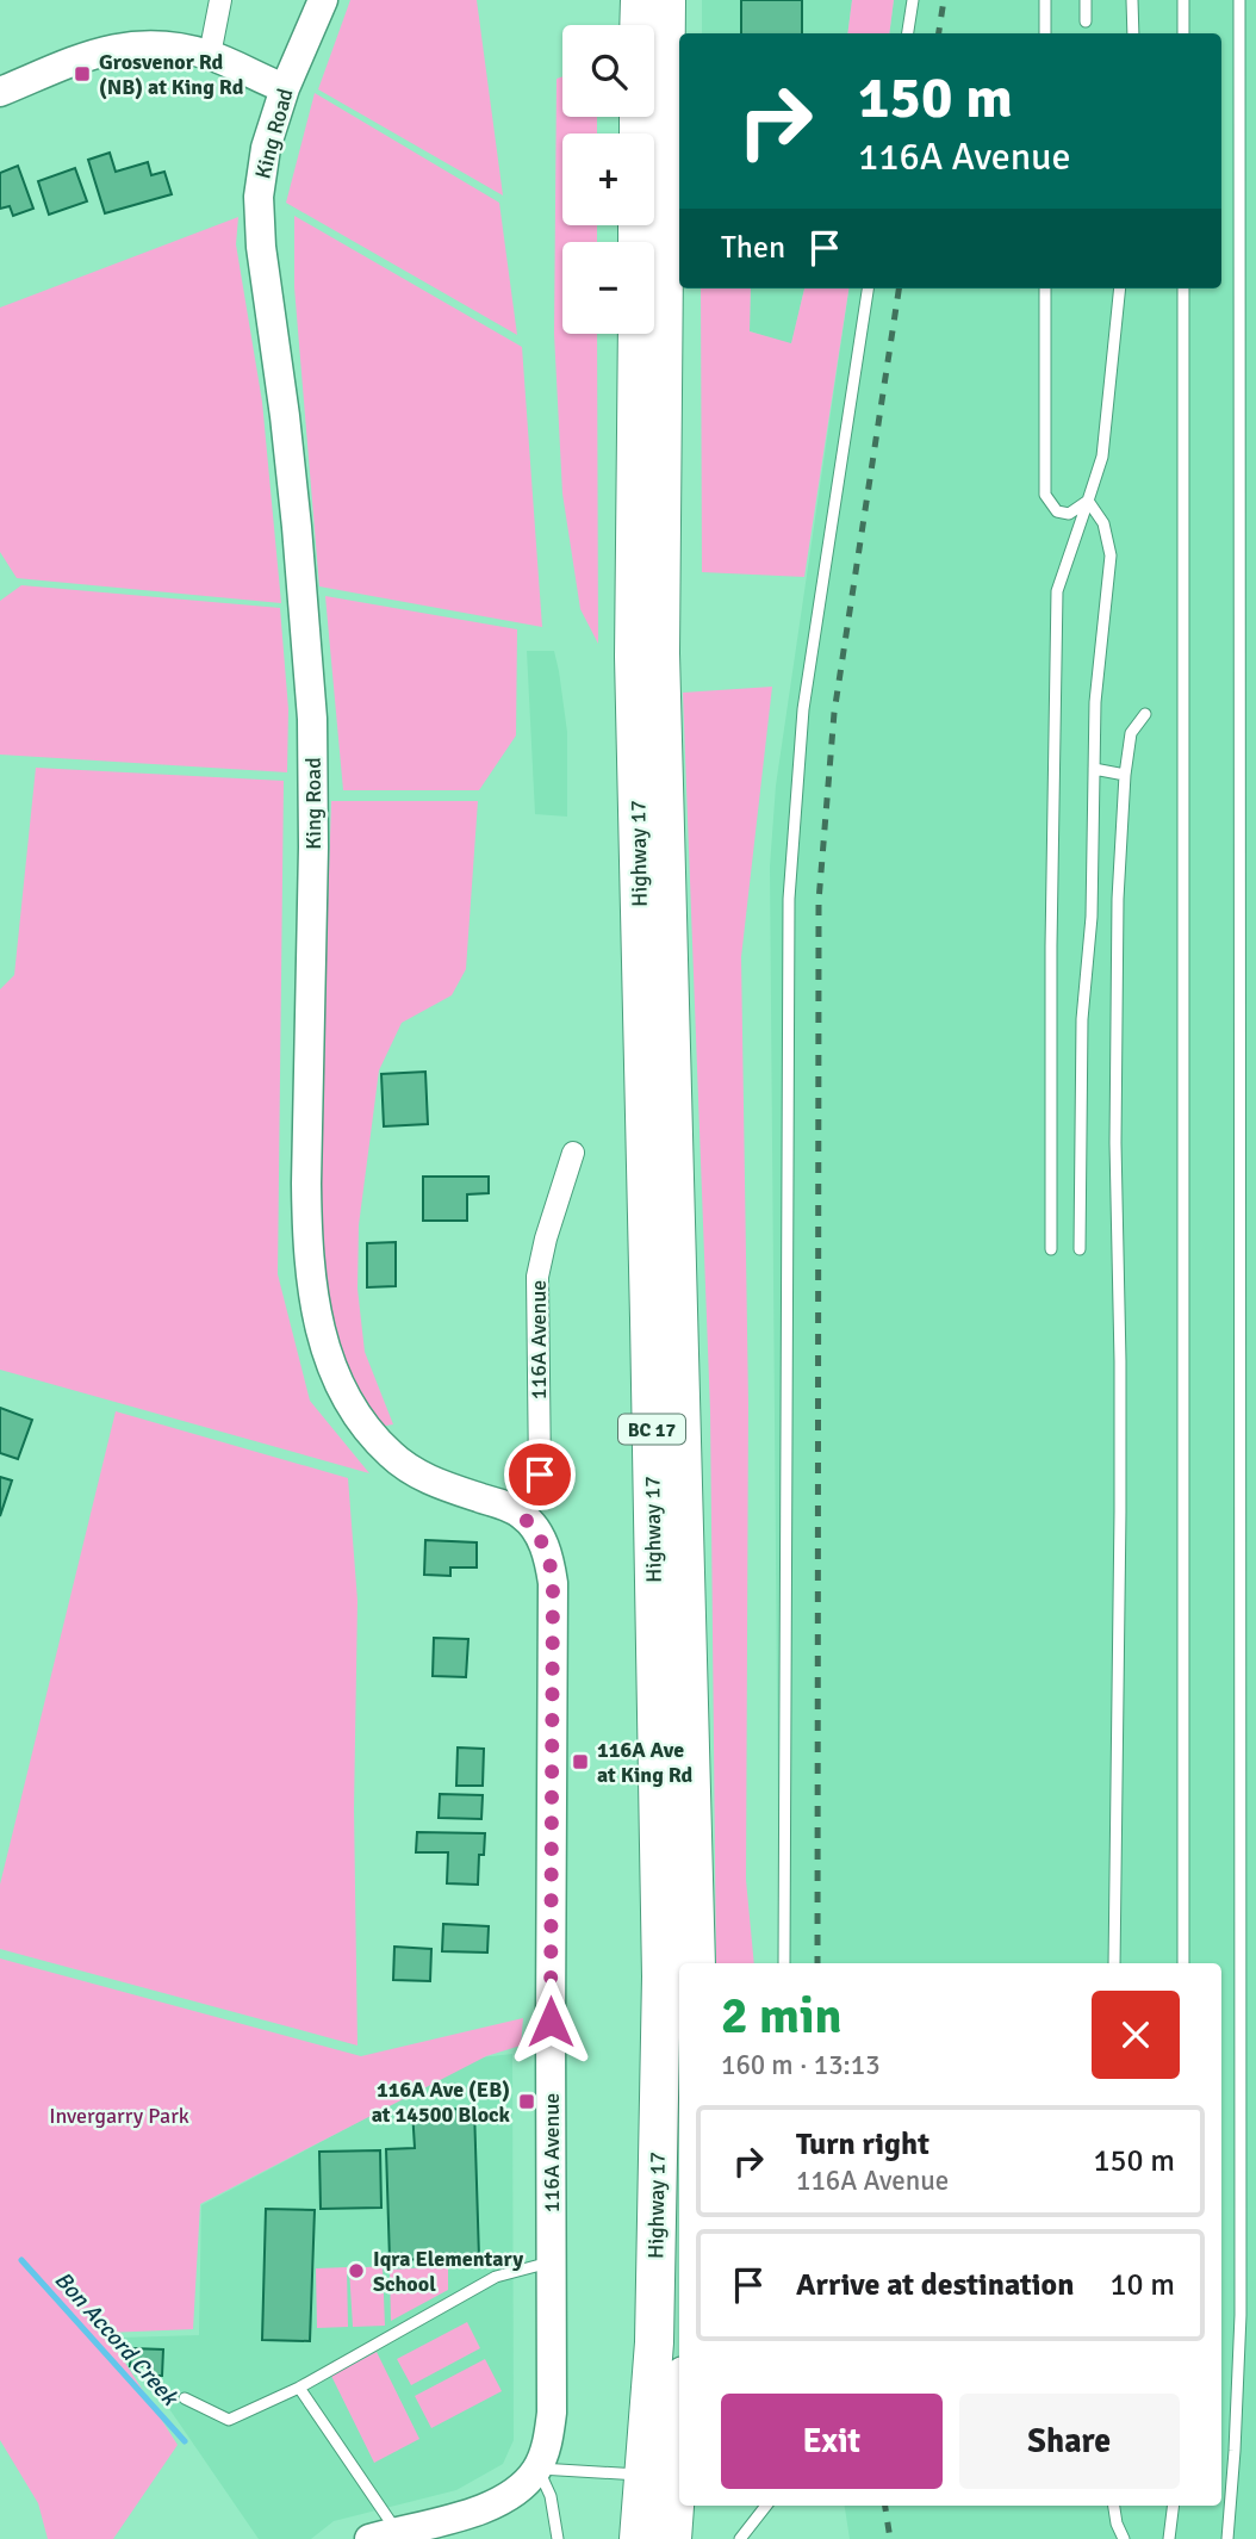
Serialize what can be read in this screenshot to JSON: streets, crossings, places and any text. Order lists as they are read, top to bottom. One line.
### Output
{"streets":{"highway":["Highway 17","BC 17"],"street":["King Road","116A Avenue"]},"crossings":[["King Road","116A Avenue"]],"water":["Bon Accord Creek"],"parks":["Invergarry Park"],"places":{"transit":["Grosvenor Rd (NB) at King Rd","116A Ave at King Rd","116A Ave (EB) at 14500 Block"],"other":["Iqra Elementary School"]},"page":{"map_buttons":["+","−"],"turn":["150 m","116A Avenue"],"then":"Then","heading":["2 min","160 m · 13:13"],"list":[{"name":"Turn right","note":"116A Avenue","value":"150 m"},{"name":"Arrive at destination","value":"10 m"}],"buttons":["Exit","Share"]}}
